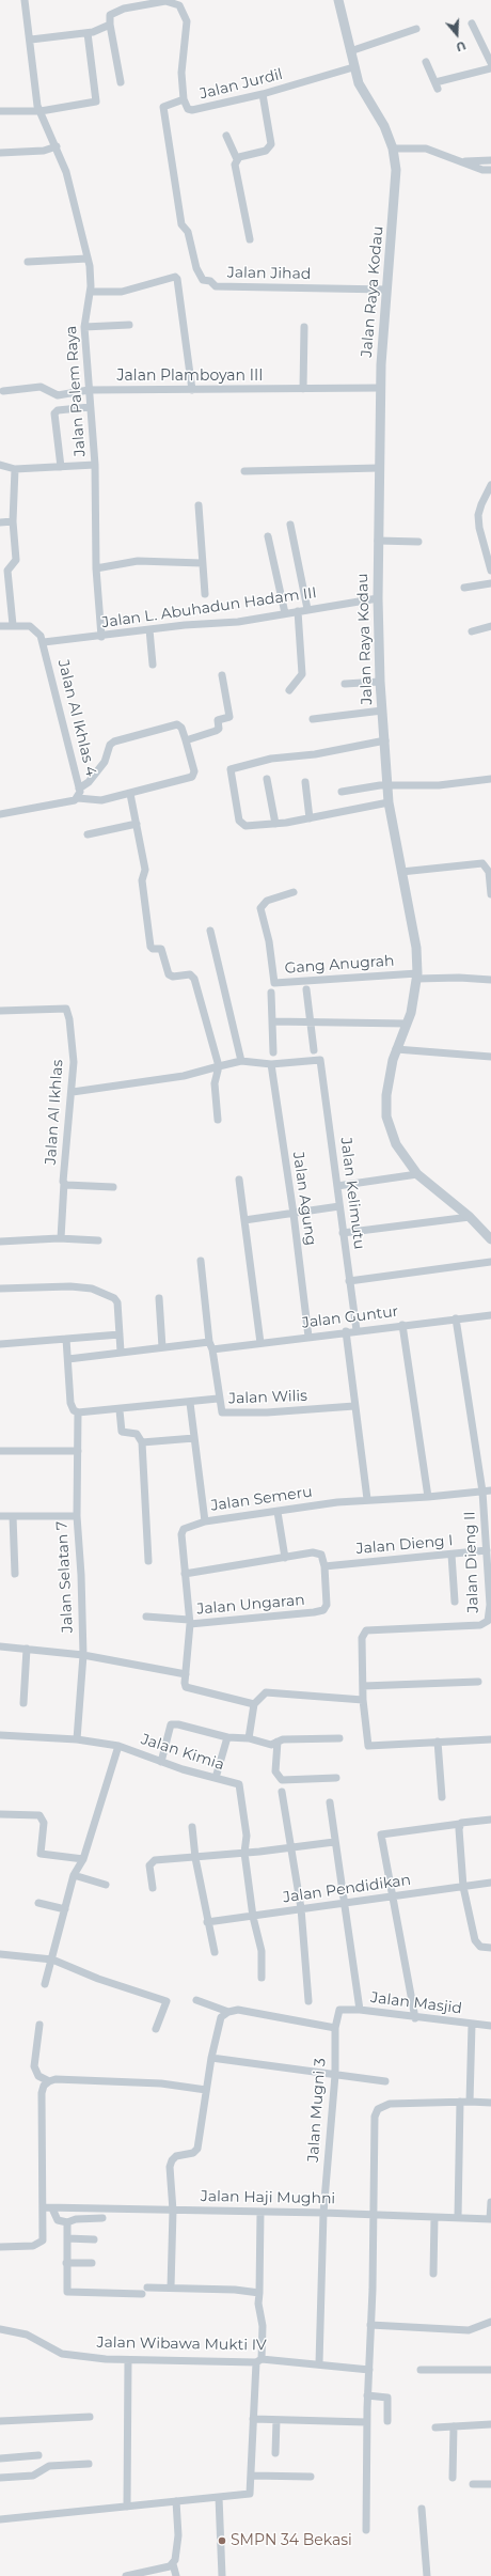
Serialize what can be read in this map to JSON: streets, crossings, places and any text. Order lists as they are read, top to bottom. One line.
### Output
{"streets":{"street":["Jalan Jurdil","Jalan Jihad","Jalan Raya Kodau","Jalan Plamboyan III","Jalan Palem Raya","Jalan L. Abuhadun Hadam III","Jalan Al Ikhlas 4","Gang Anugrah","Jalan Al Ikhlas","Jalan Kelimutu","Jalan Agung","Jalan Guntur","Jalan Wilis","Jalan Semeru","Jalan Dieng I","Jalan Dieng II","Jalan Selatan 7","Jalan Ungaran","Jalan Kimia","Jalan Pendidikan","Jalan Masjid","Jalan Mugni 3","Jalan Haji Mughni","Jalan Wibawa Mukti IV"]},"crossings":[["Jalan Jurdil","Jalan Jihad"],["Jalan Jurdil","Jalan Raya Kodau"],["Jalan Jihad","Jalan Raya Kodau"],["Jalan Raya Kodau","Jalan Plamboyan III"],["Jalan Raya Kodau","Jalan L. Abuhadun Hadam III"],["Jalan Raya Kodau","Gang Anugrah"],["Jalan Plamboyan III","Jalan Palem Raya"],["Jalan Palem Raya","Jalan L. Abuhadun Hadam III"],["Jalan L. Abuhadun Hadam III","Jalan Al Ikhlas 4"],["Jalan Kelimutu","Jalan Agung"],["Jalan Kelimutu","Jalan Guntur"],["Jalan Agung","Jalan Guntur"],["Jalan Guntur","Jalan Wilis"],["Jalan Guntur","Jalan Dieng II"],["Jalan Semeru","Jalan Dieng II"],["Jalan Semeru","Jalan Ungaran"],["Jalan Dieng I","Jalan Dieng II"],["Jalan Dieng I","Jalan Ungaran"],["Jalan Selatan 7","Jalan Kimia"],["Jalan Masjid","Jalan Mugni 3"],["Jalan Mugni 3","Jalan Haji Mughni"],["Jalan Mugni 3","Jalan Wibawa Mukti IV"]],"places":["SMPN 34 Bekasi"],"north":"bottom"}
